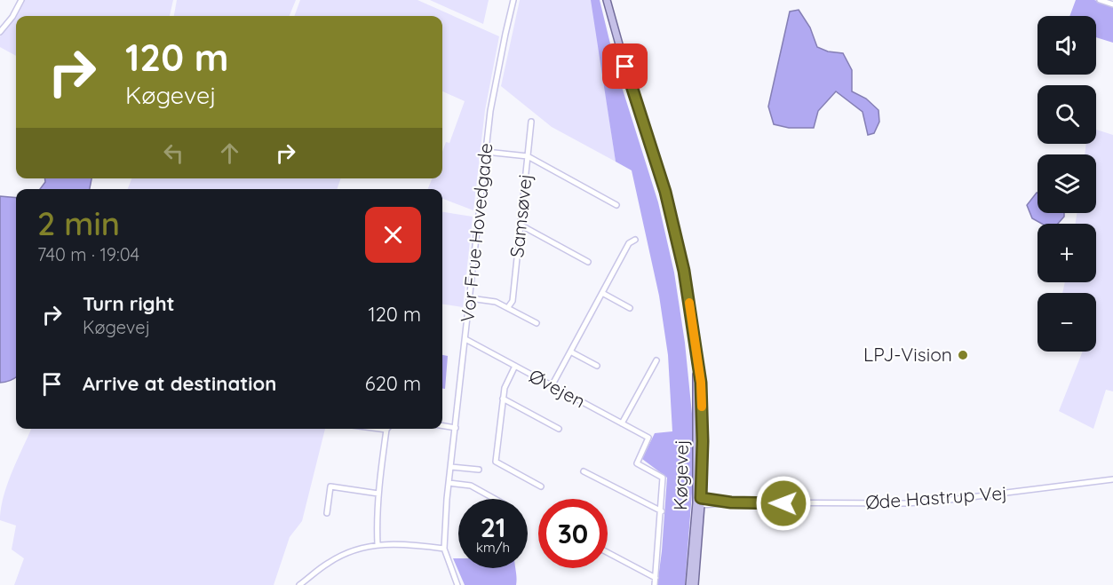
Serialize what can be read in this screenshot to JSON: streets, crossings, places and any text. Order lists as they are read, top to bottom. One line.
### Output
{"streets":{"main road":["Køgevej"],"street":["Samsøvej","Vor Frue Hovedgade","Øvejen","Øde Hastrup Vej"]},"crossings":[["Vor Frue Hovedgade","Øvejen"],["Køgevej","Øde Hastrup Vej"]],"places":["LPJ-Vision"],"page":{"map_buttons":["+","−"],"turn":["120 m","Køgevej"],"heading":["2 min","740 m · 19:04"],"list":[{"name":"Turn right","note":"Køgevej","value":"120 m"},{"name":"Arrive at destination","value":"620 m"}],"speed":"21 km/h","limit":"30"}}
